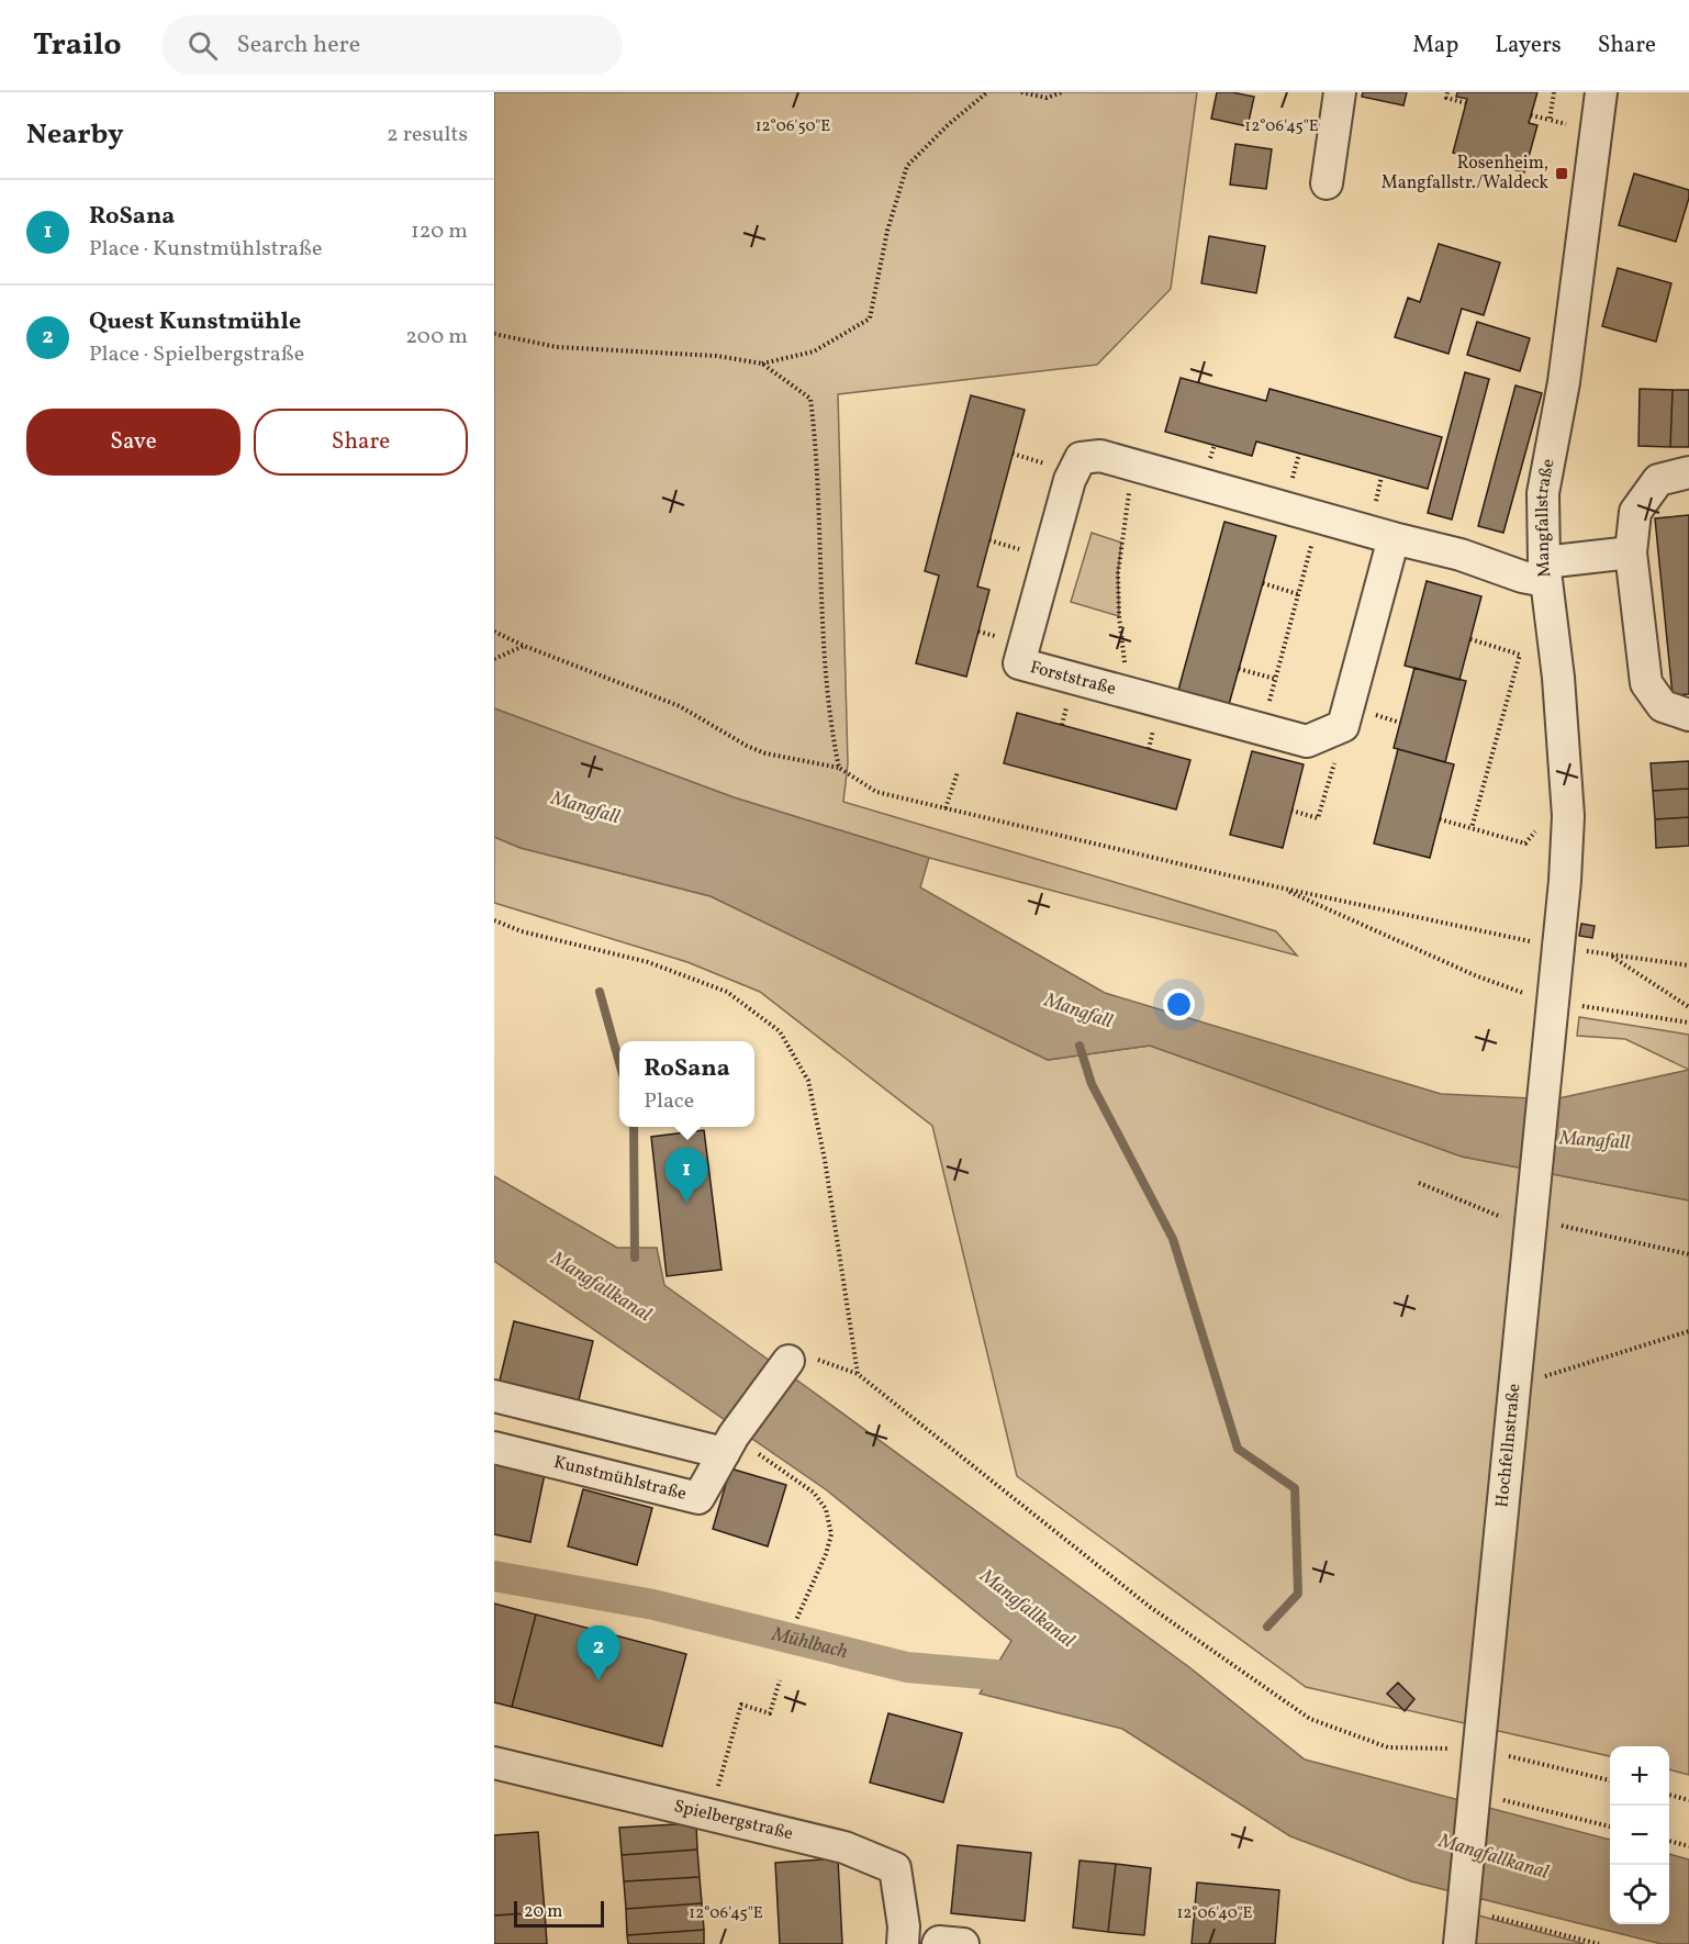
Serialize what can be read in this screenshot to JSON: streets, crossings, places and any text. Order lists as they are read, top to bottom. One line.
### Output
{"streets":{"street":["Mangfallstraße","Forststraße","Hochfellnstraße","Kunstmühlstraße","Spielbergstraße"]},"crossings":[["Mangfallstraße","Forststraße"],["Mangfallstraße","Hochfellnstraße"]],"water":["Mangfall","Mangfallkanal","Mühlbach"],"places":{"transit":["Rosenheim, Mangfallstr./Waldeck"]},"scale_bar":"20 m","page":{"header":"Trailo","search":"Search here","nav":["Map","Layers","Share"],"heading":["Nearby","2 results"],"list":[{"mark":"1","name":"RoSana","note":"Place · Kunstmühlstraße","value":"120 m"},{"mark":"2","name":"Quest Kunstmühle","note":"Place · Spielbergstraße","value":"200 m"}],"buttons":["Save","Share"],"popup":["RoSana","Place"],"pins":["1","2"],"map_buttons":["+","−"],"scale":"20 m"},"coordinates":["12°06'50\"E","12°06'45\"E","12°06'40\"E"]}
